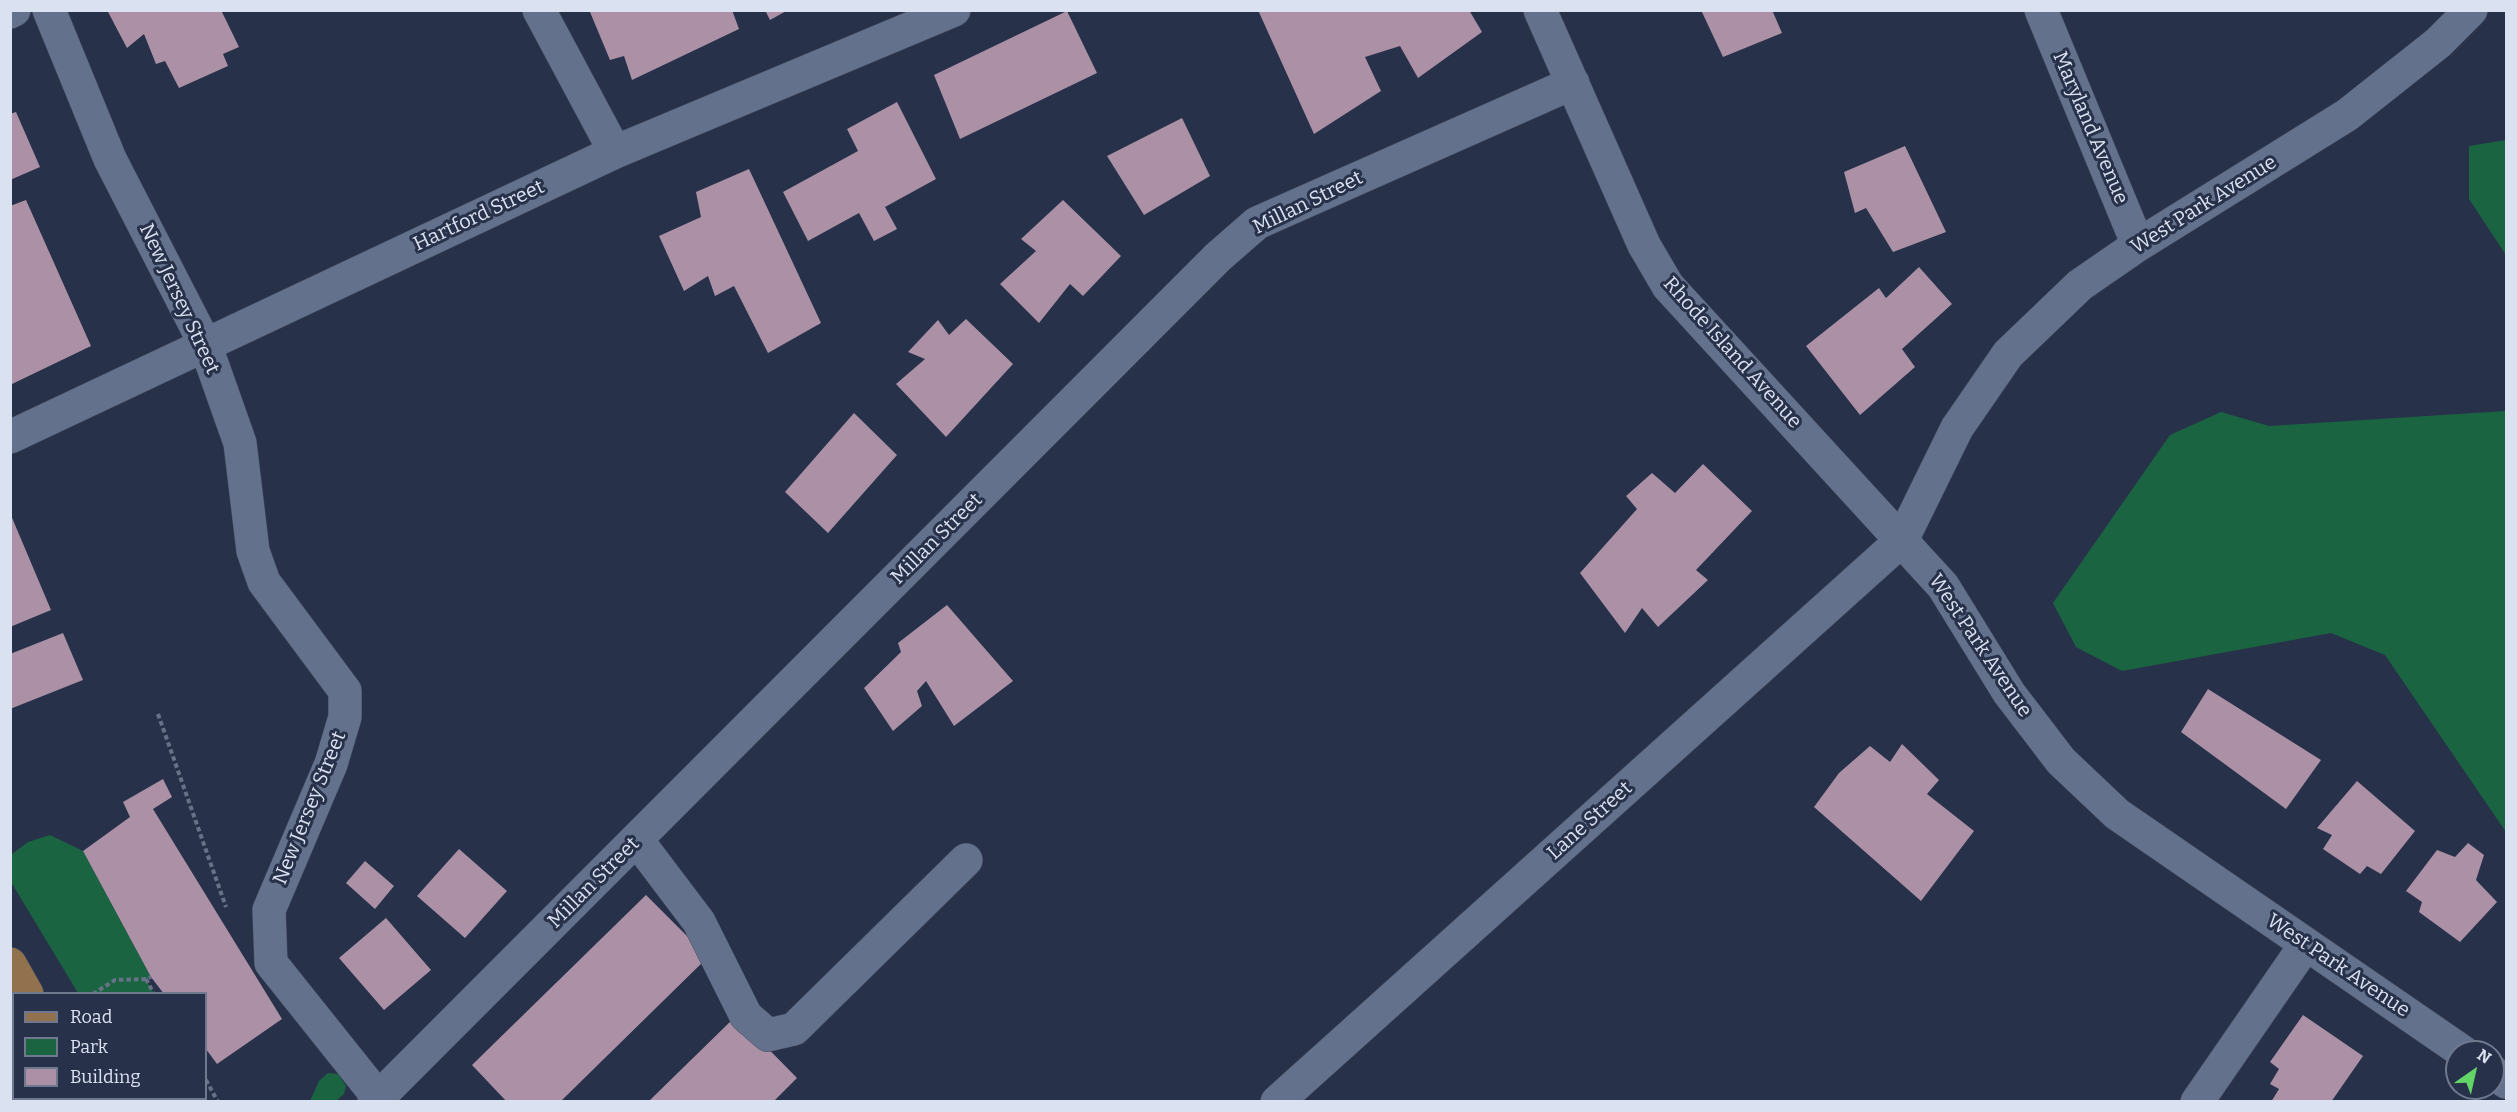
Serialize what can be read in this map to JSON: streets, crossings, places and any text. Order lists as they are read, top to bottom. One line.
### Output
{"streets":{"street":["Maryland Avenue","Millan Street","West Park Avenue","Hartford Street","New Jersey Street","Rhode Island Avenue","Lane Street"]},"crossings":[["Maryland Avenue","West Park Avenue"],["Millan Street","New Jersey Street"],["Millan Street","Rhode Island Avenue"],["West Park Avenue","Rhode Island Avenue"],["West Park Avenue","Lane Street"],["Hartford Street","New Jersey Street"],["Rhode Island Avenue","Lane Street"]],"legend":["Road","Park","Building"],"north":"top right"}
